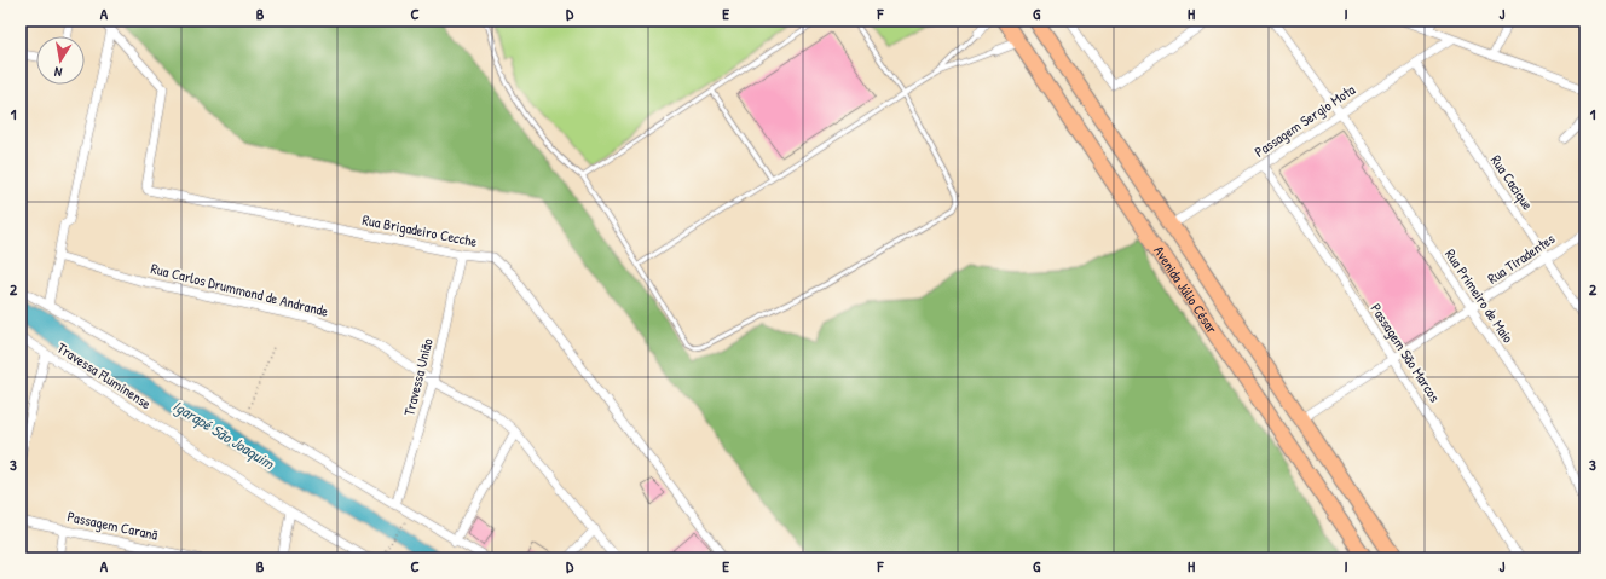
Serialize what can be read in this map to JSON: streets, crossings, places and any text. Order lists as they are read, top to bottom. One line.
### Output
{"streets":{"main road":["Avenida Júlio César"],"street":["Passagem Sergio Mota","Rua Cacique","Rua Brigadeiro Cecche","Rua Tiradentes","Rua Carlos Drummond de Andrande","Rua Primeiro de Maio","Passagem São Marcos","Travessa Fluminense","Travessa União","Passagem Caranã"]},"crossings":[["Passagem Sergio Mota","Rua Cacique"],["Passagem Sergio Mota","Avenida Júlio César"],["Passagem Sergio Mota","Rua Primeiro de Maio"],["Passagem Sergio Mota","Passagem São Marcos"],["Rua Cacique","Rua Tiradentes"],["Rua Brigadeiro Cecche","Travessa União"],["Rua Tiradentes","Avenida Júlio César"],["Rua Tiradentes","Rua Primeiro de Maio"],["Rua Tiradentes","Passagem São Marcos"],["Rua Carlos Drummond de Andrande","Travessa União"]],"water":["Igarapé São Joaquim"],"north":"bottom","grid":{"columns":["A","B","C","D","E","F","G","H","I","J"],"rows":["1","2","3"]}}
